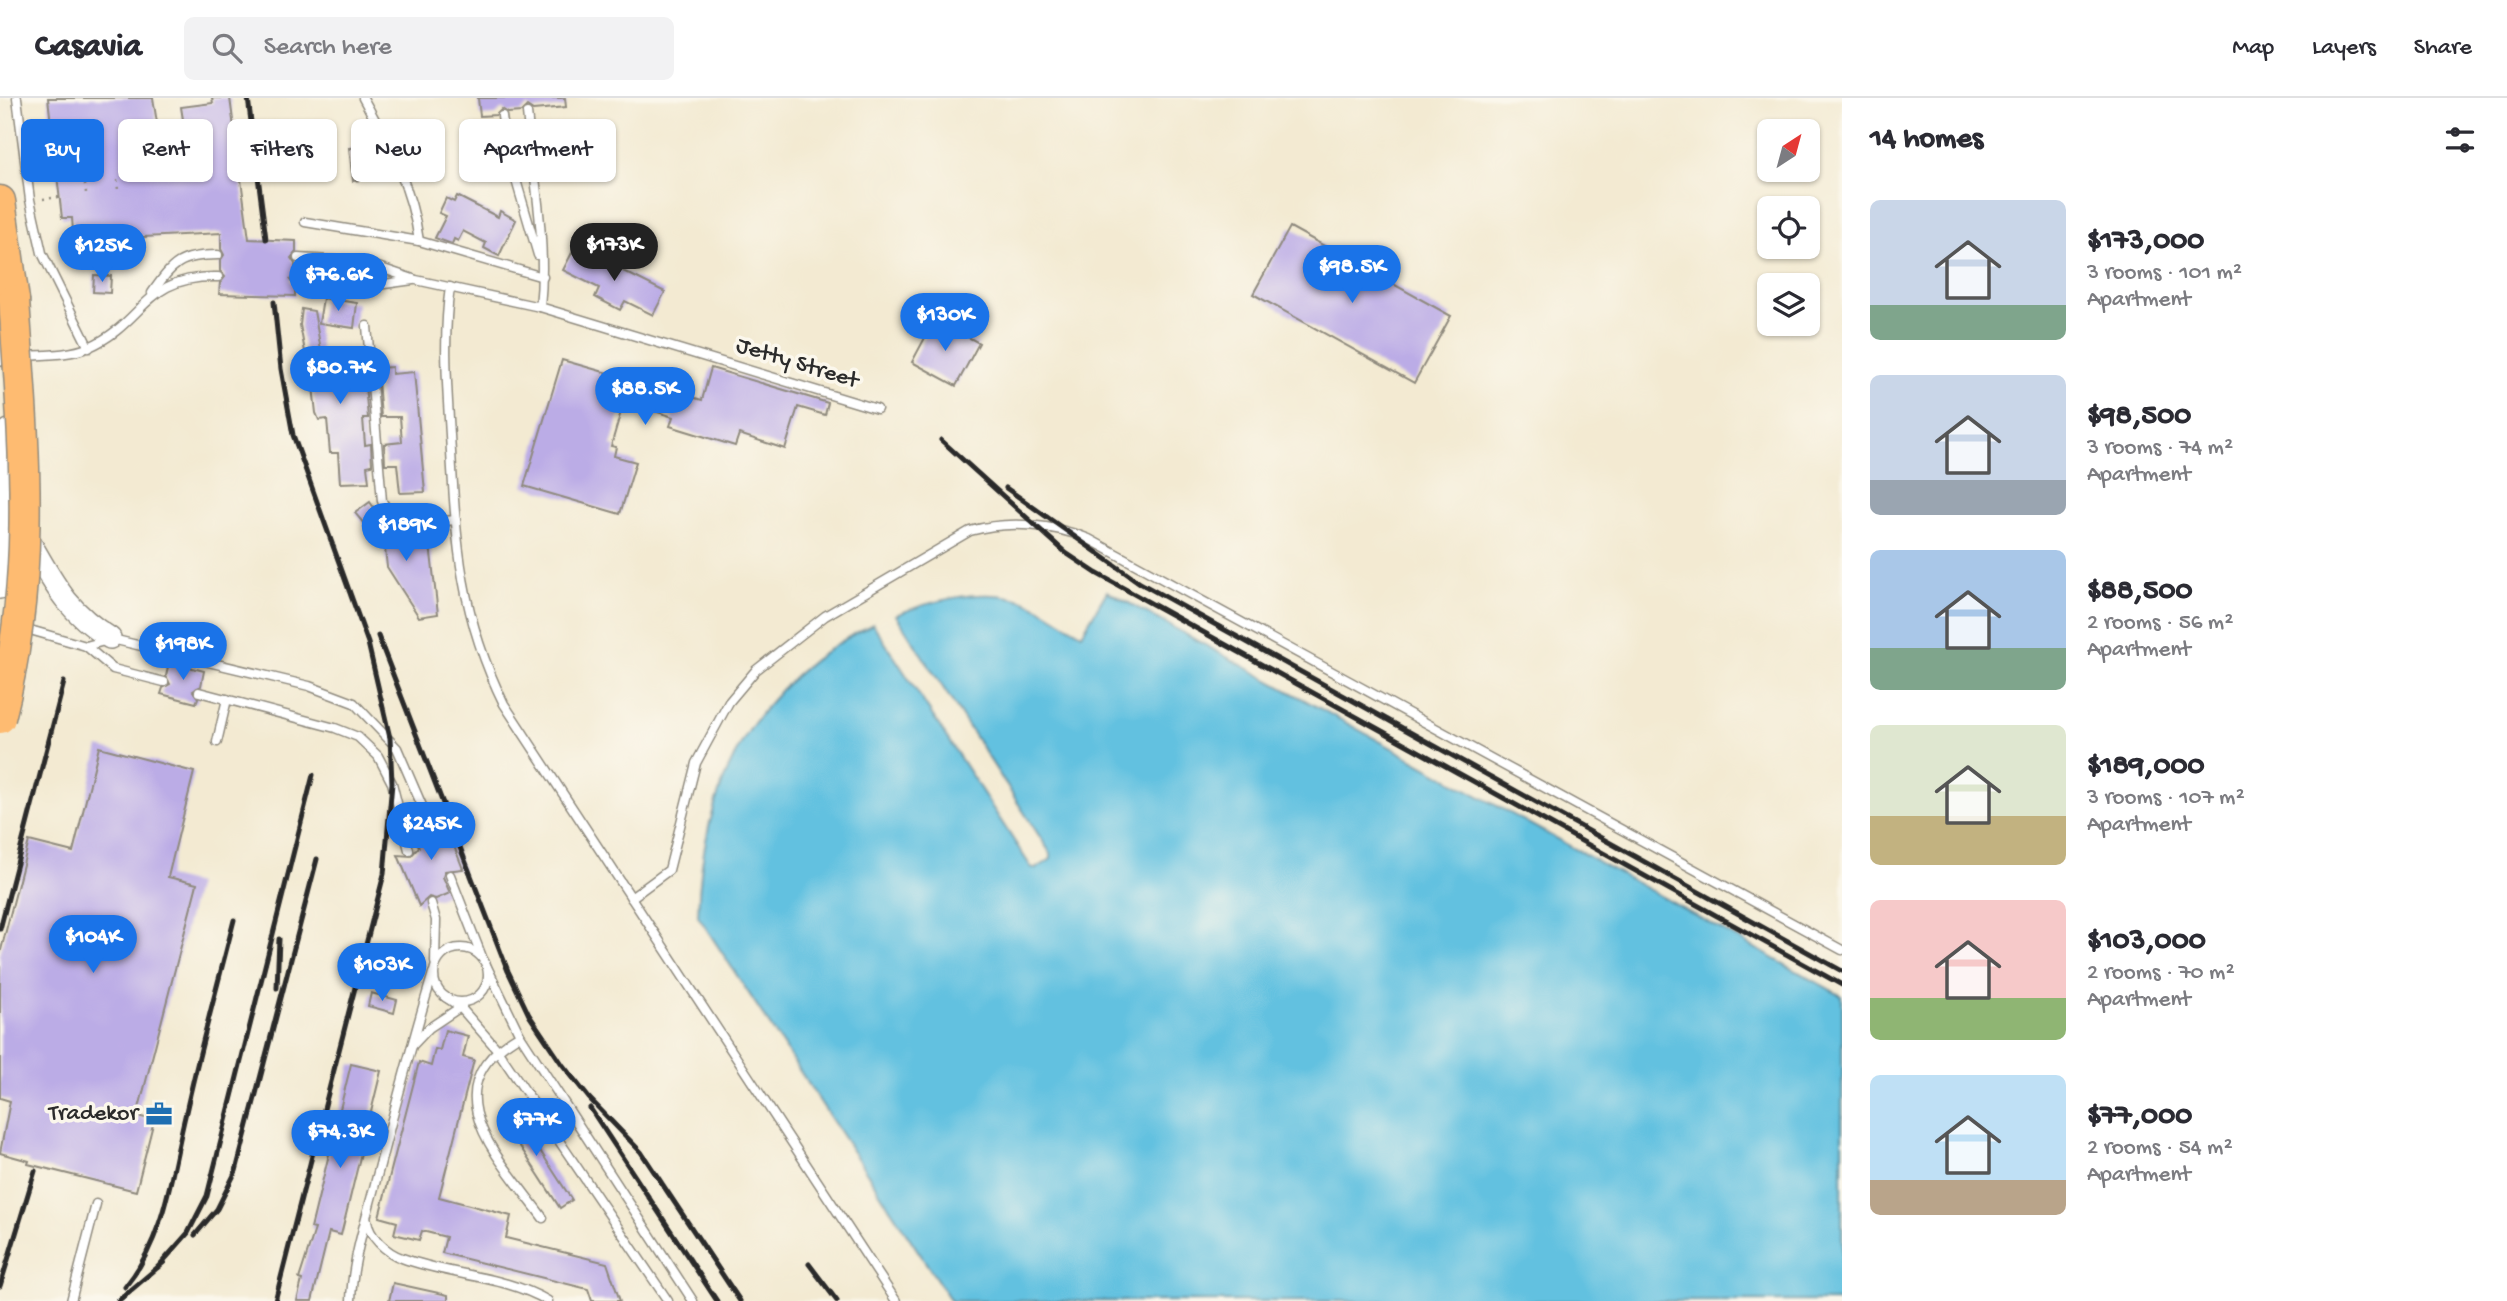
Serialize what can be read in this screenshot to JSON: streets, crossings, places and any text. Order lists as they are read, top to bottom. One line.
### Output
{"streets":{"lane":["Jetty Street"]},"places":{"office":["Tradekor"]},"north":"top right","page":{"header":"Casavia","search":"Search here","nav":["Map","Layers","Share"],"heading":"14 homes","chip":["Buy","Rent","Filters","New","Apartment"],"list":[{"name":"$173,000","note":"3 rooms · 101 m² · Apartment"},{"name":"$98,500","note":"3 rooms · 74 m² · Apartment"},{"name":"$88,500","note":"2 rooms · 56 m² · Apartment"},{"name":"$189,000","note":"3 rooms · 107 m² · Apartment"},{"name":"$103,000","note":"2 rooms · 70 m² · Apartment"},{"name":"$77,000","note":"2 rooms · 54 m² · Apartment"}],"price":["$173K","$125K","$98.5K","$76.6K","$130K","$80.7K","$88.5K","$189K","$198K","$245K","$104K","$103K","$77K","$74.3K"]}}
